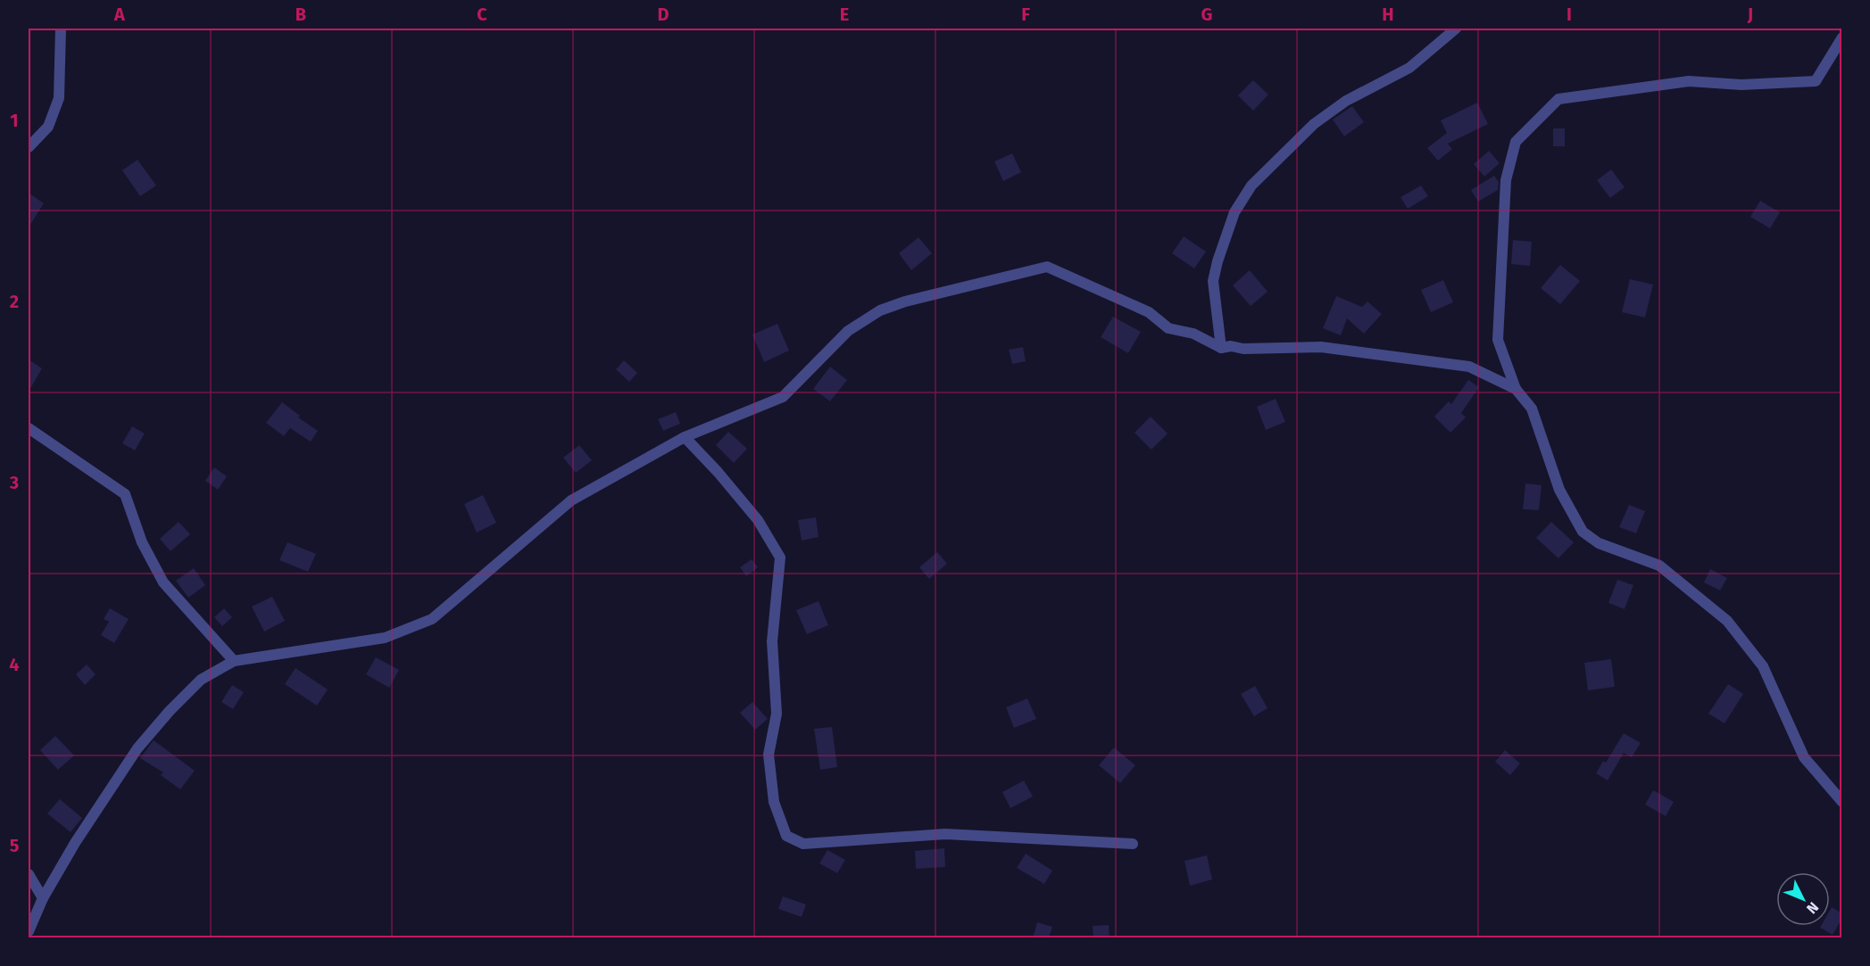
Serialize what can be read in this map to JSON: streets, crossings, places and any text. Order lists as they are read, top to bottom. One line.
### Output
{"north":"bottom right","grid":{"columns":["A","B","C","D","E","F","G","H","I","J"],"rows":["1","2","3","4","5"]}}
